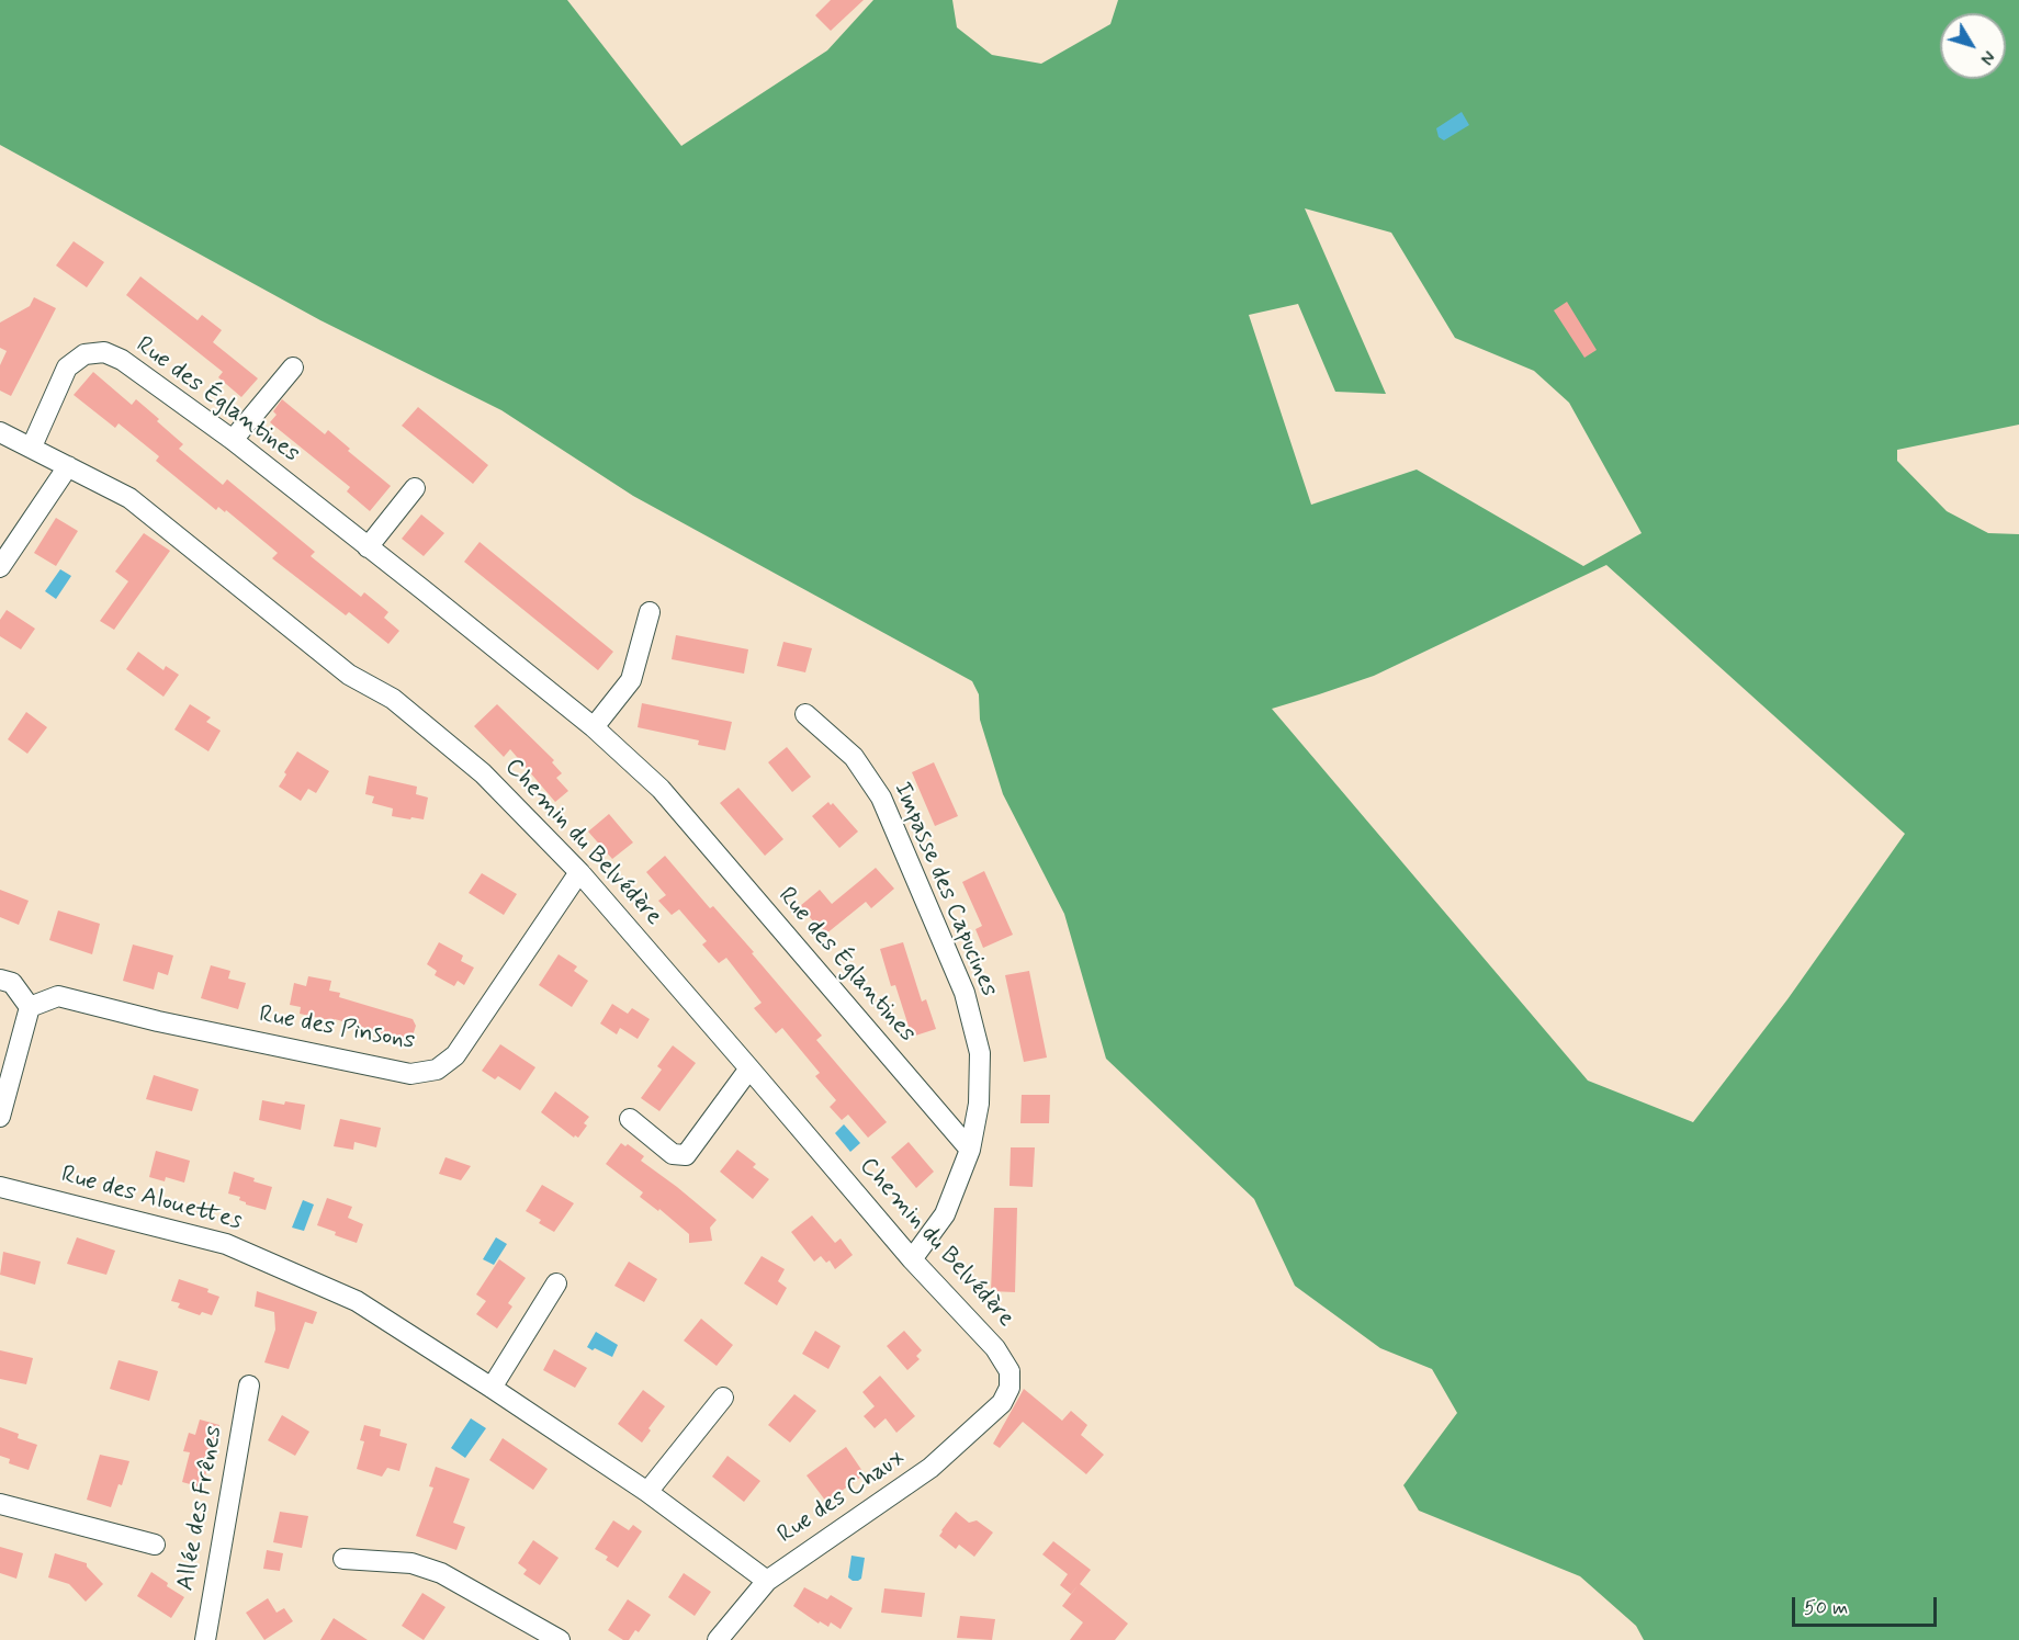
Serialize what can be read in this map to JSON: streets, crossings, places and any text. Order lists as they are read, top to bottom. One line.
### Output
{"streets":{"street":["Rue des Églantines","Chemin du Belvédère","Impasse des Capucines","Rue des Pinsons","Rue des Alouettes","Rue des Chaux","Allée des Frênes"]},"crossings":[["Rue des Églantines","Chemin du Belvédère"],["Rue des Églantines","Impasse des Capucines"],["Chemin du Belvédère","Rue des Pinsons"],["Chemin du Belvédère","Rue des Chaux"],["Rue des Alouettes","Rue des Chaux"]],"scale_bar":"50 m","north":"bottom right"}
